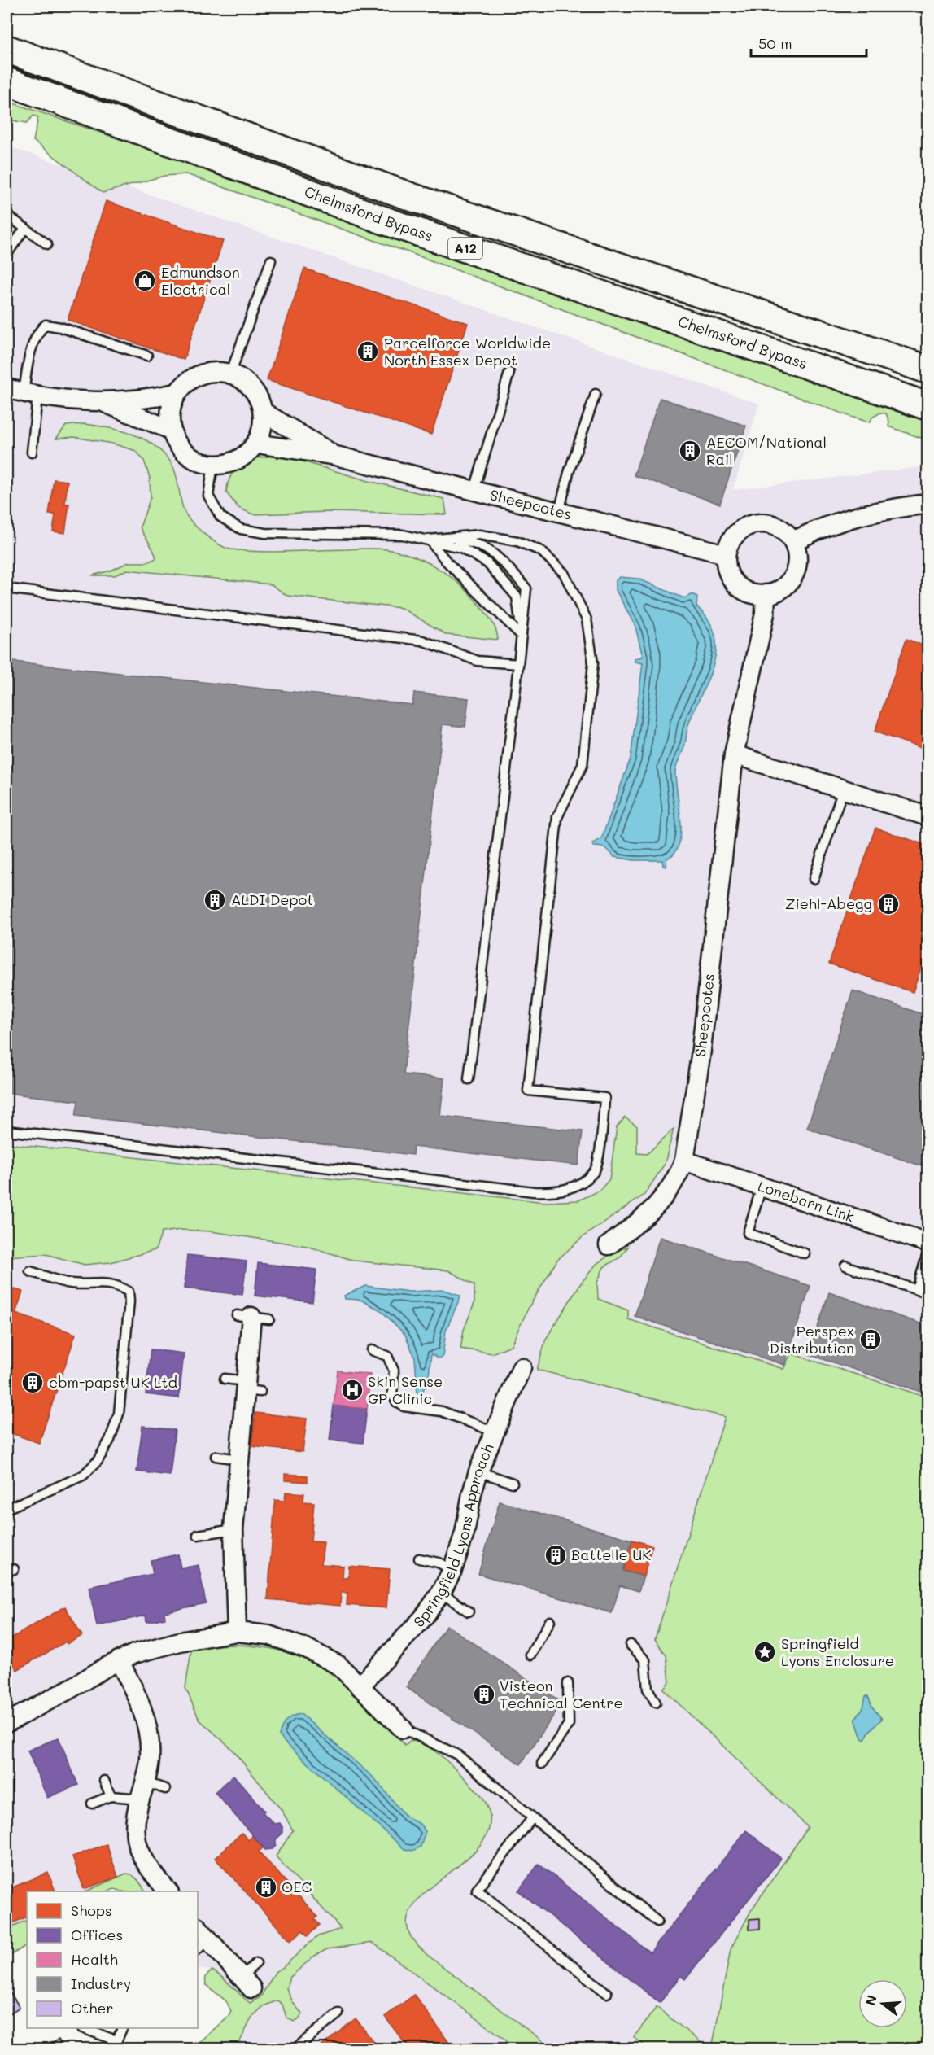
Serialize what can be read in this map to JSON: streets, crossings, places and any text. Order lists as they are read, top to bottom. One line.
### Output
{"streets":{"highway":["Chelmsford Bypass","A12"],"street":["Sheepcotes","Lonebarn Link","Springfield Lyons Approach"]},"crossings":[["Sheepcotes","Lonebarn Link"]],"places":{"shop":["Edmundson Electrical"],"building":["Parcelforce Worldwide North Essex Depot","AECOM/National Rail","ALDI Depot","Ziehl-Abegg","Perspex Distribution","ebm-papst UK Ltd","Battelle UK","Visteon Technical Centre","OEC"],"hospital":["Skin Sense GP Clinic"],"place":["Springfield Lyons Enclosure"]},"legend":["Shops","Offices","Health","Industry","Other"],"scale_bar":"50 m","north":"left"}
